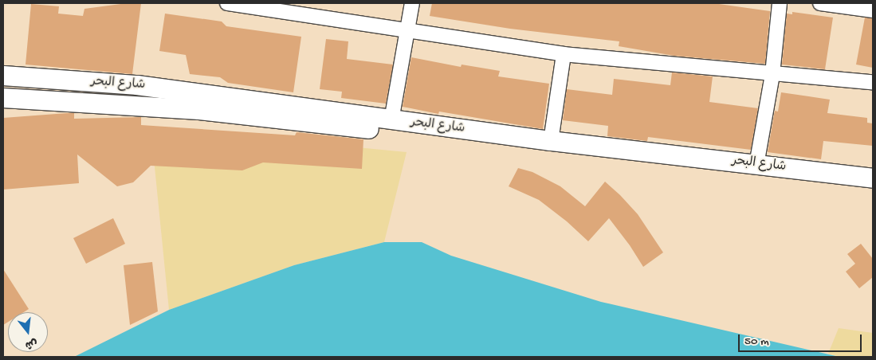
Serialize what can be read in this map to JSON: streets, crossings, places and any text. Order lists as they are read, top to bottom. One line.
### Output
{"streets":{"main road":["شارع البحر"]},"scale_bar":"50 m","north":"bottom"}
